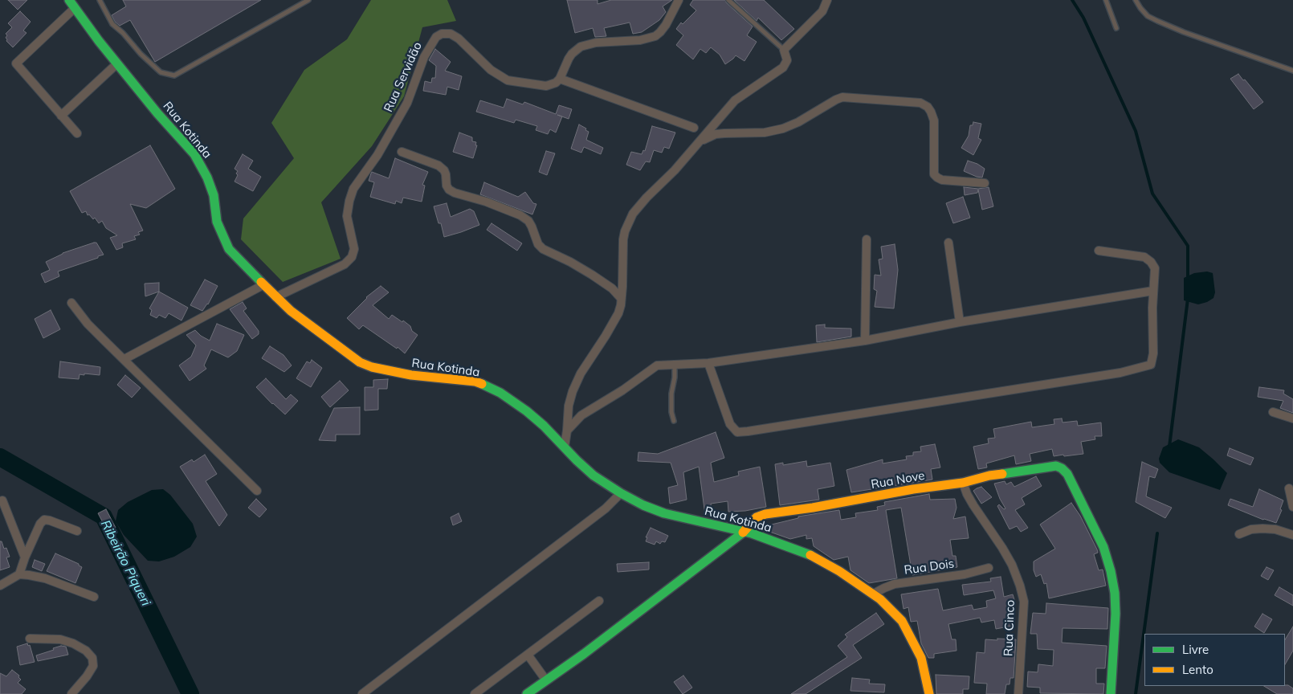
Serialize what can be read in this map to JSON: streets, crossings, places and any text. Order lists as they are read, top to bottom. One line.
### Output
{"streets":{"street":["Rua Servidão","Rua Kotinda","Rua Nove","Rua Dois","Rua Cinco"]},"crossings":[["Rua Servidão","Rua Kotinda"],["Rua Kotinda","Rua Nove"],["Rua Kotinda","Rua Dois"],["Rua Nove","Rua Cinco"]],"water":["Ribeirão Piqueri"],"legend":["Livre","Lento"]}
